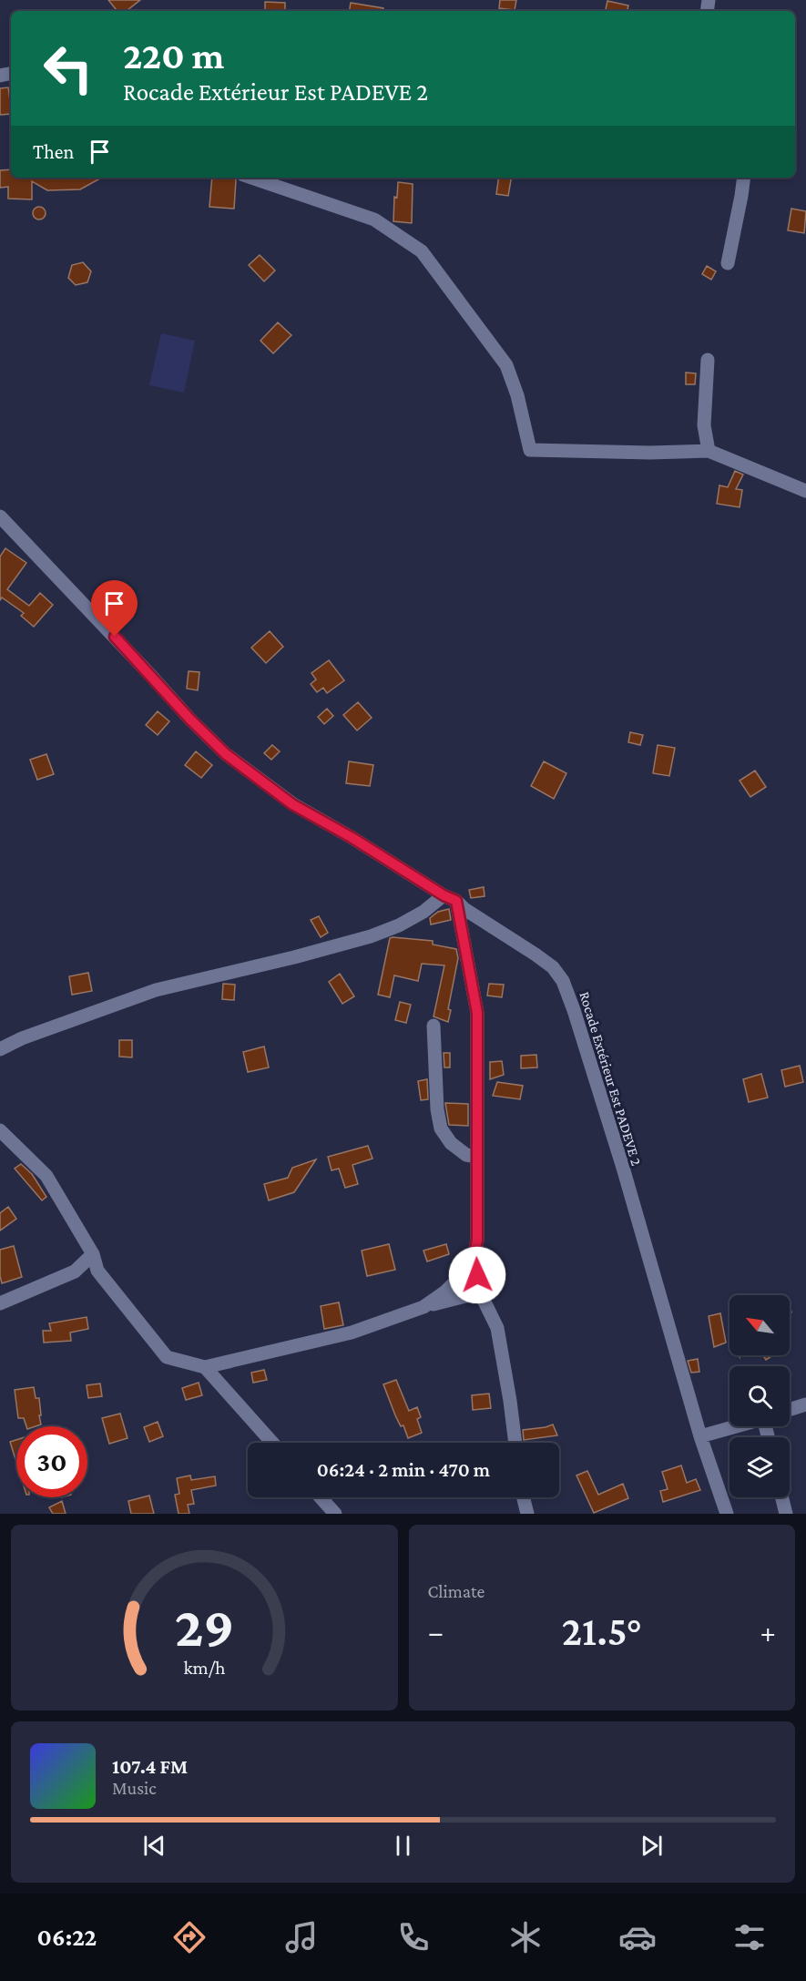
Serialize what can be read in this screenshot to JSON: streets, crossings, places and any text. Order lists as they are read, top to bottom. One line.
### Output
{"streets":{"street":["Rocade Extérieur Est PADEVE 2"]},"north":"top left","page":{"turn":["220 m","Rocade Extérieur Est PADEVE 2"],"then":"Then","limit":"30","trip":"06:24 · 2 min · 470 m","tile":"Climate","heat":["−","21.5°","+"],"song":["107.4 FM","Music"],"tabs":"06:22","gauge":["29","km/h"]}}
